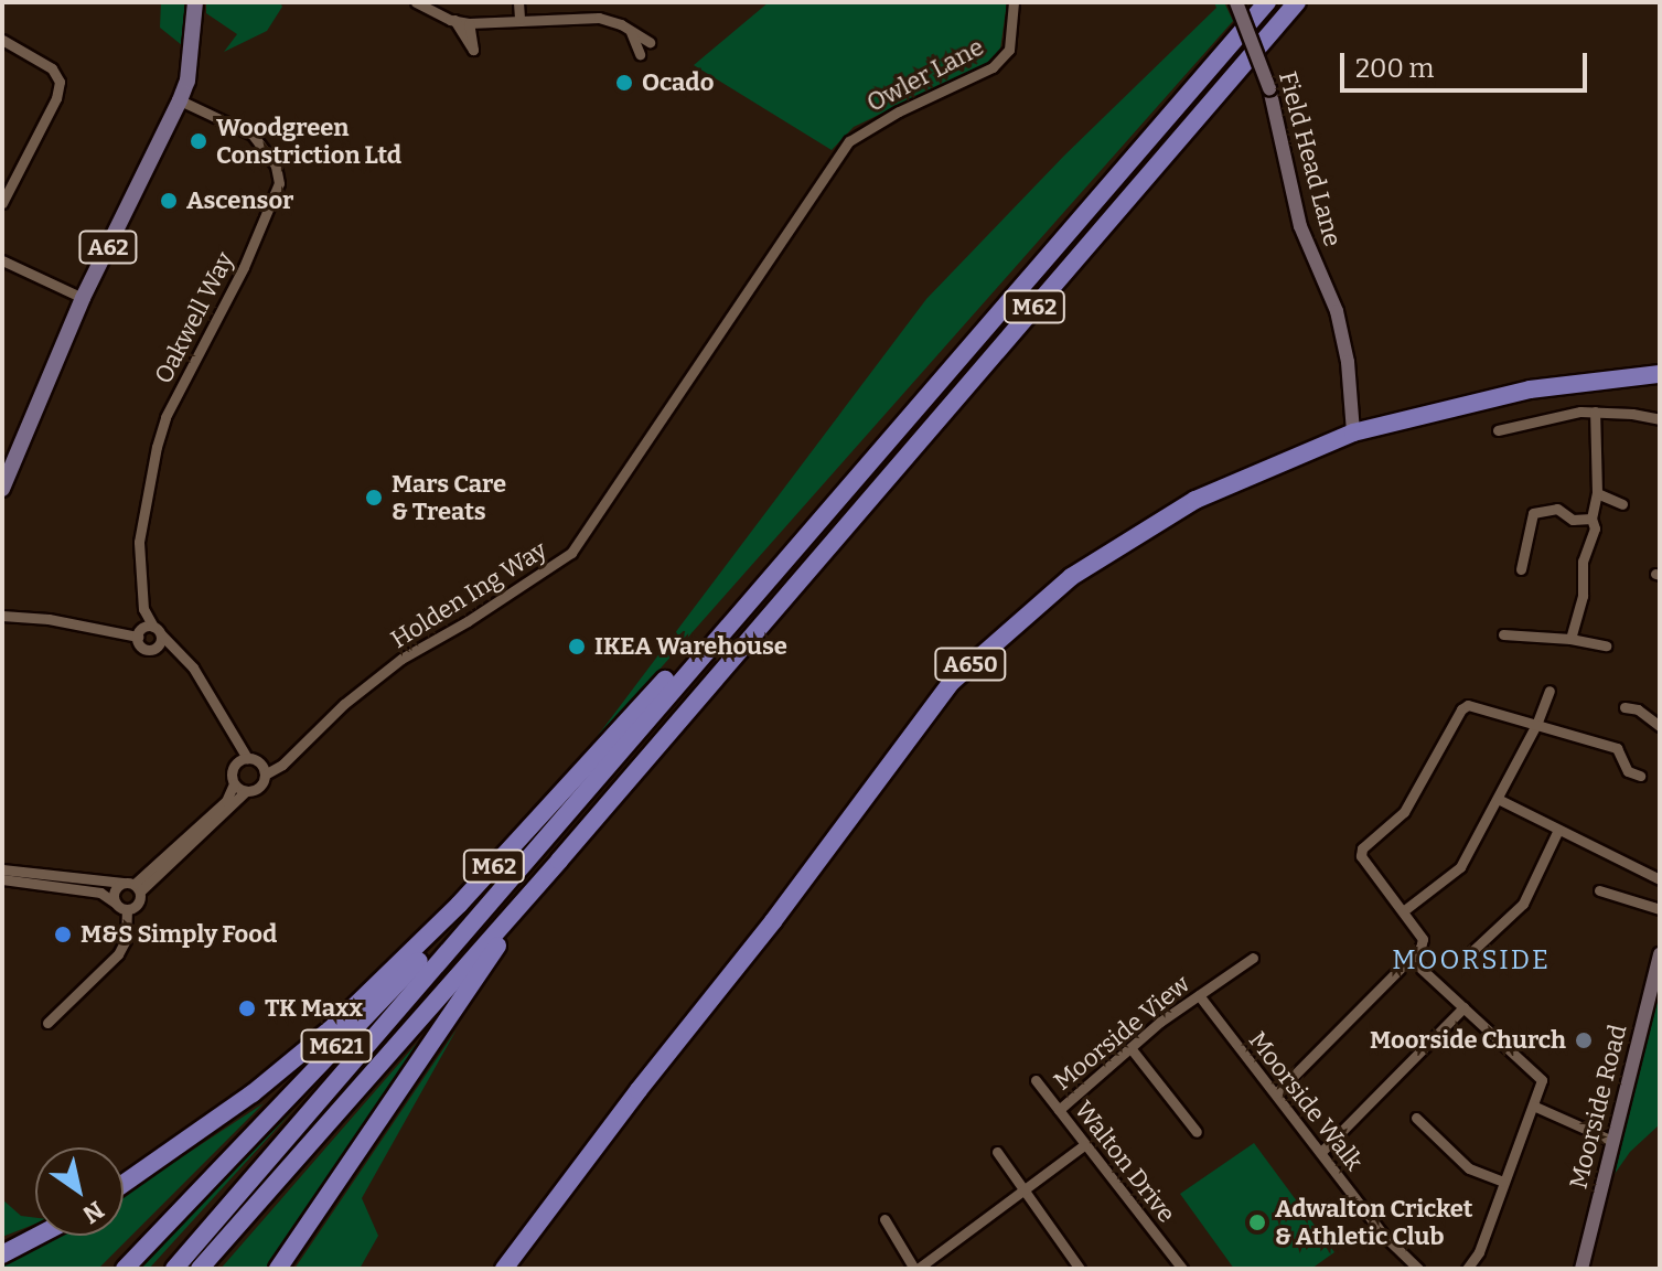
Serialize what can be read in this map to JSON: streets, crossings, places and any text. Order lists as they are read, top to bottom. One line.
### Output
{"streets":{"highway":["M62","A650","M621"],"main road":["Field Head Lane","A62","Moorside Road"],"street":["Owler Lane","Oakwell Way","Holden Ing Way","Moorside View","Moorside Walk","Walton Drive"]},"crossings":[["Owler Lane","Holden Ing Way"],["Field Head Lane","A650"],["A62","Oakwell Way"],["M62","M621"],["Oakwell Way","Holden Ing Way"],["Moorside View","Moorside Walk"],["Moorside View","Walton Drive"]],"districts":["MOORSIDE"],"places":["Ocado","Woodgreen Constriction Ltd","Ascensor","Mars Care & Treats","IKEA Warehouse","M&S Simply Food","TK Maxx","Moorside Church","Adwalton Cricket & Athletic Club"],"scale_bar":"200 m","north":"bottom right"}
